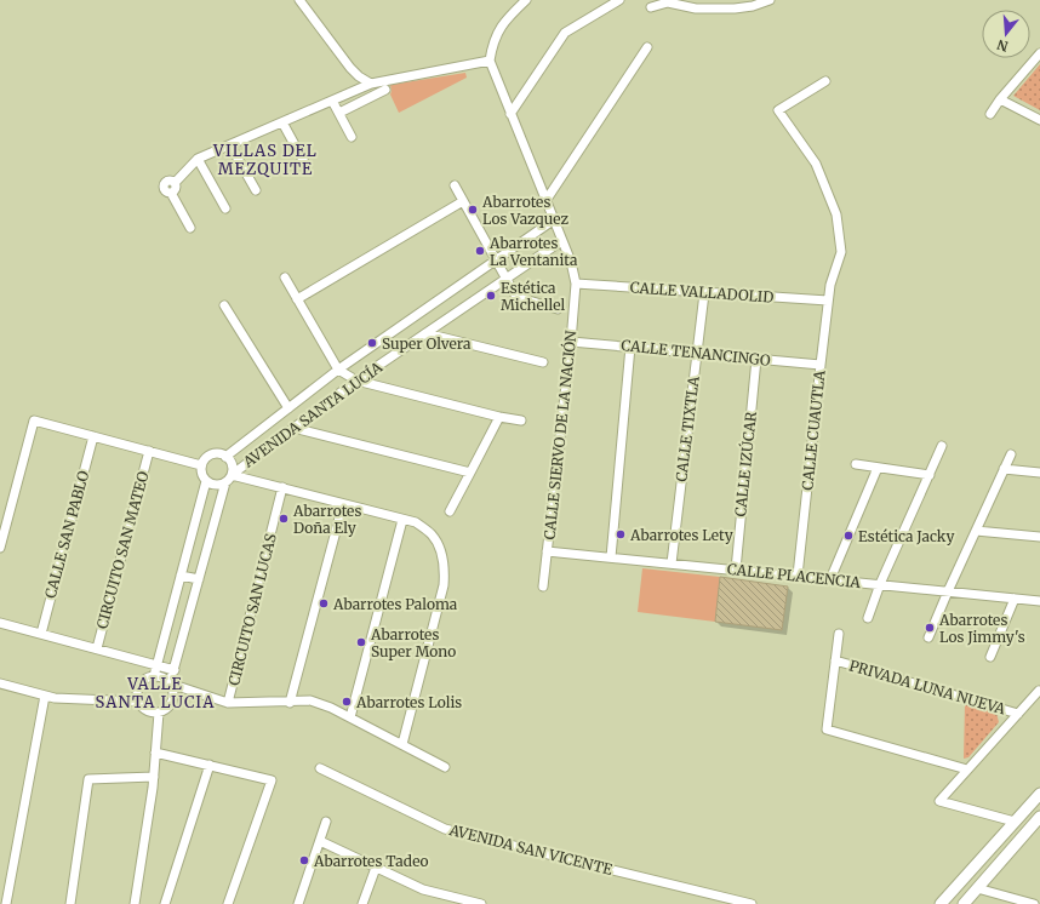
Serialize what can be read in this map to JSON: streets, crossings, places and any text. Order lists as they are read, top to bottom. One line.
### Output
{"streets":{"street":["CALLE VALLADOLID","CALLE TENANCINGO","AVENIDA SANTA LUCÍA","CALLE TIXTLA","CALLE CUAUTLA","CALLE SIERVO DE LA NACIÓN","CALLE IZÚCAR","CALLE SAN PABLO","CIRCUITO SAN MATEO","CALLE PLACENCIA","CIRCUITO SAN LUCAS","PRIVADA LUNA NUEVA","AVENIDA SAN VICENTE"]},"crossings":[["CALLE VALLADOLID","CALLE TIXTLA"],["CALLE VALLADOLID","CALLE CUAUTLA"],["CALLE VALLADOLID","CALLE SIERVO DE LA NACIÓN"],["CALLE TENANCINGO","CALLE TIXTLA"],["CALLE TENANCINGO","CALLE CUAUTLA"],["CALLE TENANCINGO","CALLE SIERVO DE LA NACIÓN"],["CALLE TENANCINGO","CALLE IZÚCAR"],["AVENIDA SANTA LUCÍA","CALLE SIERVO DE LA NACIÓN"],["AVENIDA SANTA LUCÍA","CIRCUITO SAN MATEO"],["CALLE TIXTLA","CALLE PLACENCIA"],["CALLE CUAUTLA","CALLE PLACENCIA"],["CALLE SIERVO DE LA NACIÓN","CALLE PLACENCIA"],["CALLE IZÚCAR","CALLE PLACENCIA"],["CALLE SAN PABLO","CIRCUITO SAN MATEO"]],"districts":["VILLAS DEL MEZQUITE","VALLE SANTA LUCIA"],"places":["Abarrotes Los Vazquez","Abarrotes La Ventanita","Estética Michellel","Super Olvera","Abarrotes Doña Ely","Abarrotes Lety","Estética Jacky","Abarrotes Paloma","Abarrotes Los Jimmy's","Abarrotes Super Mono","Abarrotes Lolis","Abarrotes Tadeo"],"north":"bottom"}
